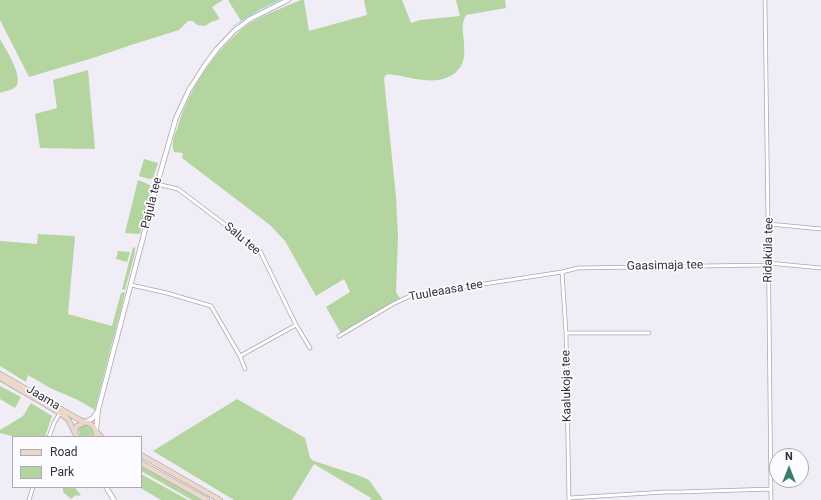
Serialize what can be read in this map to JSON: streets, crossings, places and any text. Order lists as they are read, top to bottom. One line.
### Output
{"streets":{"main road":["Jaama"],"street":["Pajula tee","Salu tee","Ridaküla tee","Gaasimaja tee","Tuuleaasa tee","Kaalukoja tee"]},"crossings":[["Pajula tee","Salu tee"],["Pajula tee","Jaama"],["Ridaküla tee","Gaasimaja tee"],["Gaasimaja tee","Tuuleaasa tee"],["Gaasimaja tee","Kaalukoja tee"],["Tuuleaasa tee","Kaalukoja tee"]],"legend":["Road","Park"],"north":"top"}
